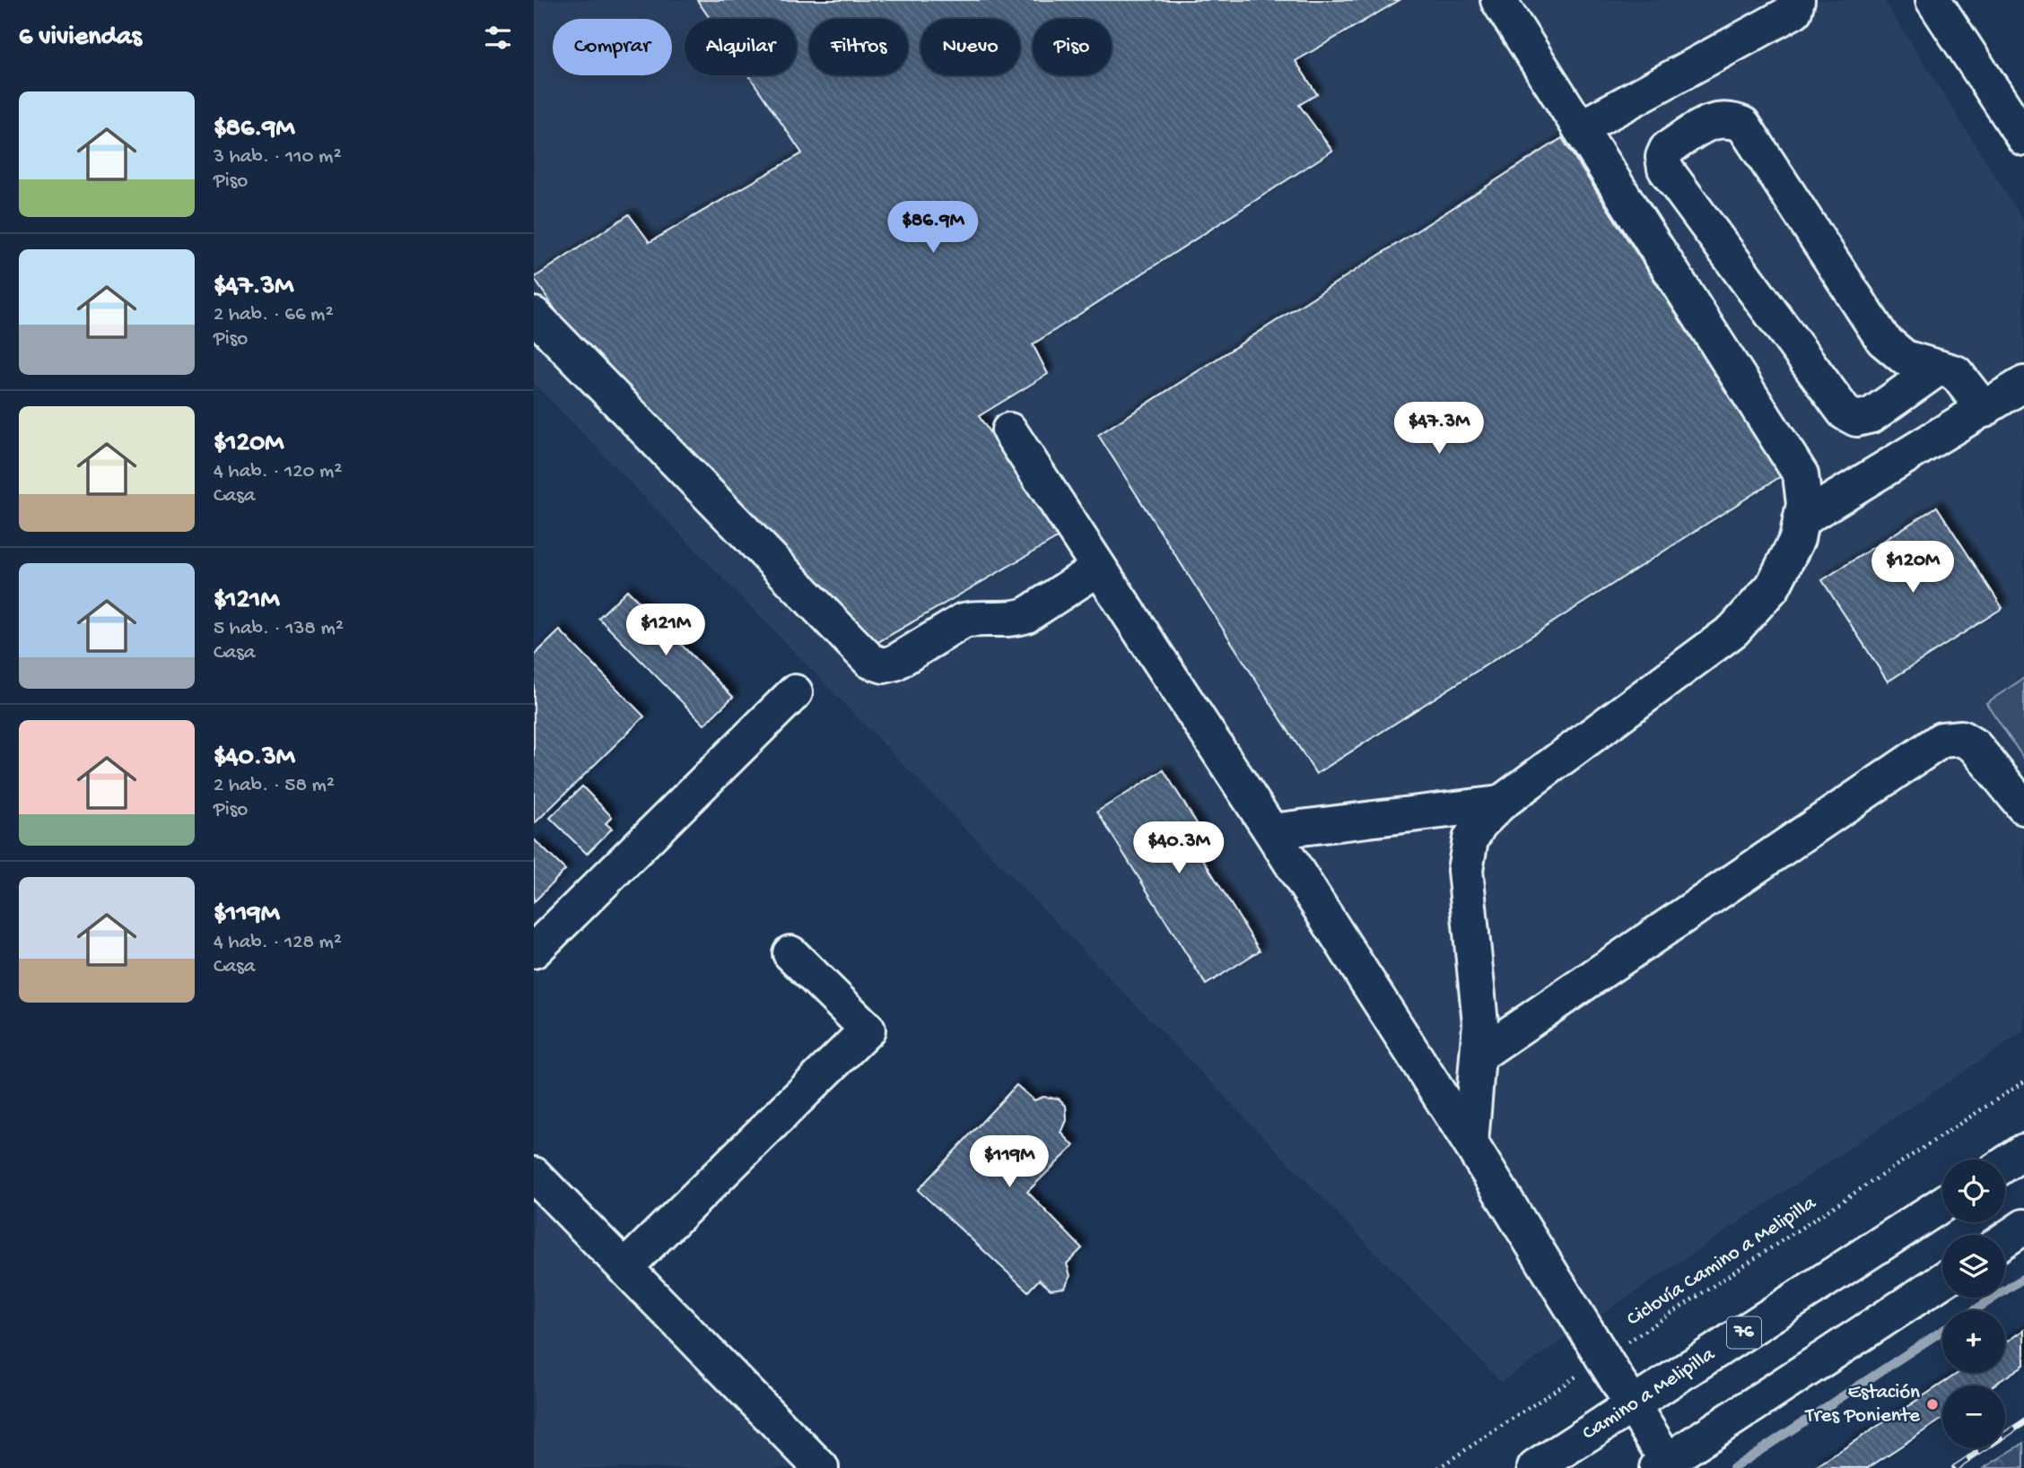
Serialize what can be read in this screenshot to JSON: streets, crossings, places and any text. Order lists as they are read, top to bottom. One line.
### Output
{"streets":{"main road":["76","Camino a Melipilla"],"path":["Ciclovía Camino a Melipilla"]},"places":["Estación Tres Poniente"],"page":{"heading":"6 viviendas","chip":["Comprar","Alquilar","Filtros","Nuevo","Piso"],"list":[{"name":"$86.9M","note":"3 hab. · 110 m² · Piso"},{"name":"$47.3M","note":"2 hab. · 66 m² · Piso"},{"name":"$120M","note":"4 hab. · 120 m² · Casa"},{"name":"$121M","note":"5 hab. · 138 m² · Casa"},{"name":"$40.3M","note":"2 hab. · 58 m² · Piso"},{"name":"$119M","note":"4 hab. · 128 m² · Casa"}],"price":["$86.9M","$47.3M","$120M","$121M","$40.3M","$119M"],"map_buttons":["+","−"]}}
